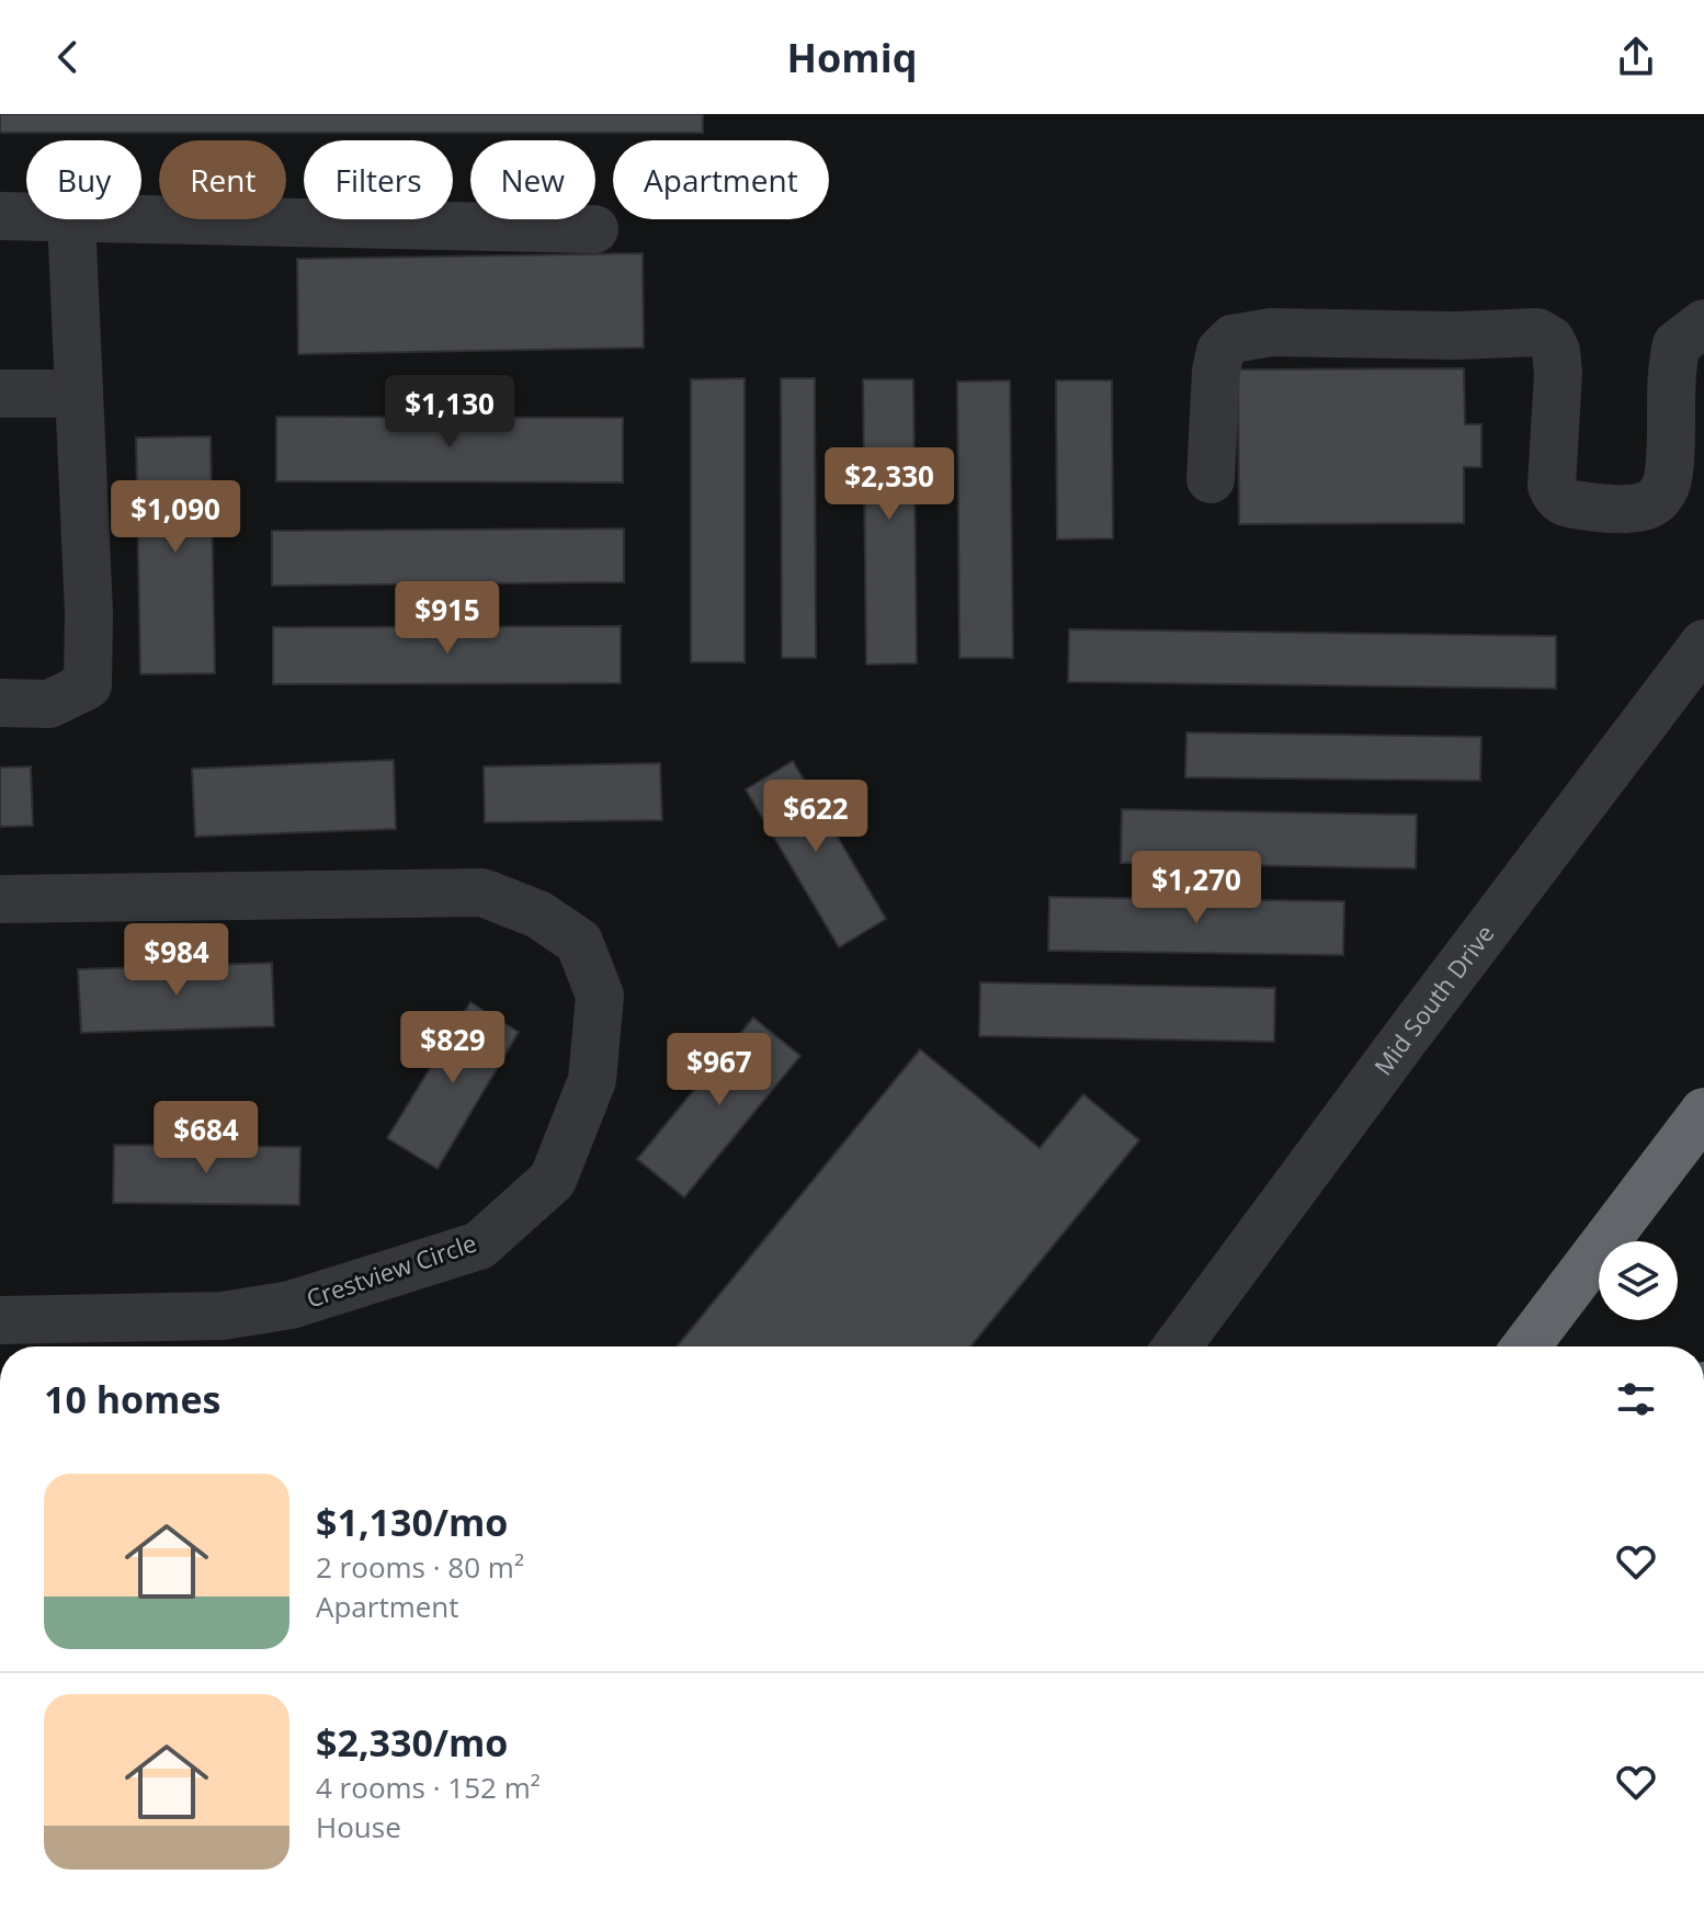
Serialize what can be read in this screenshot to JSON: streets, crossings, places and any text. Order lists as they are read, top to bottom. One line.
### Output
{"streets":{"street":["Mid South Drive","Crestview Circle"]},"page":{"header":"Homiq","chip":["Buy","Rent","Filters","New","Apartment"],"price":["$1,130","$2,330","$1,090","$915","$622","$1,270","$984","$829","$967","$684"],"heading":"10 homes","list":[{"name":"$1,130/mo","note":"2 rooms · 80 m² · Apartment"},{"name":"$2,330/mo","note":"4 rooms · 152 m² · House"}]}}
